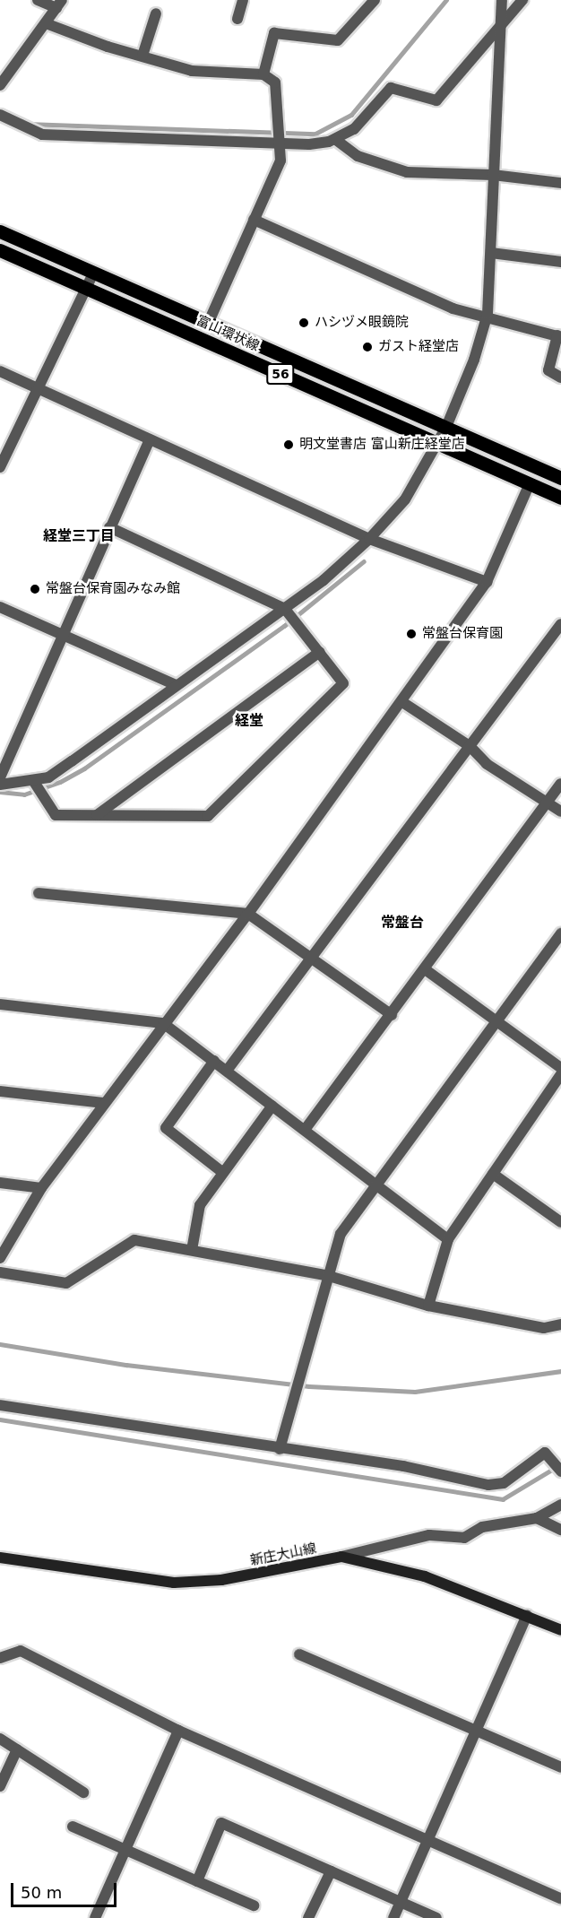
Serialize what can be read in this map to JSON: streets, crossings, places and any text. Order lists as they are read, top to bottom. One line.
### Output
{"streets":{"main road":["富山環状線","56","新庄大山線"]},"districts":["経堂三丁目","経堂","常盤台"],"places":["ハシヅメ眼鏡院","ガスト経堂店","明文堂書店 富山新庄経堂店","常盤台保育園みなみ館","常盤台保育園"],"scale_bar":"50 m"}
